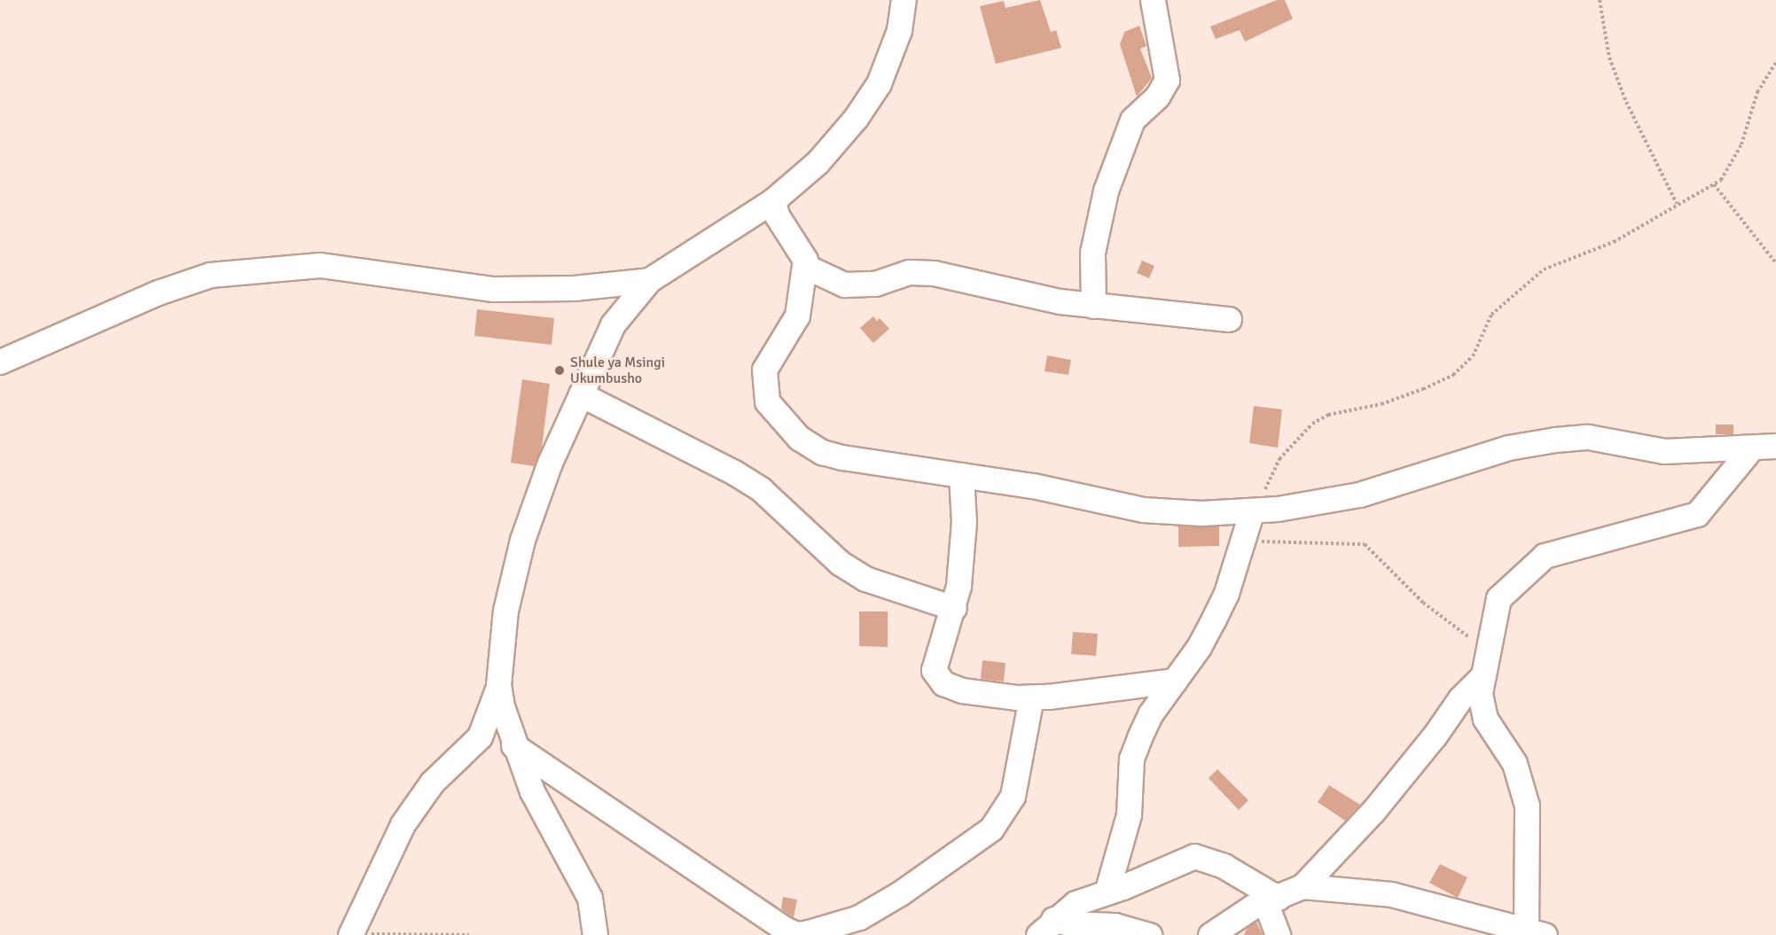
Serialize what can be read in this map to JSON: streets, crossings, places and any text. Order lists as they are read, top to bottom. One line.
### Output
{"places":["Shule ya Msingi Ukumbusho"]}
